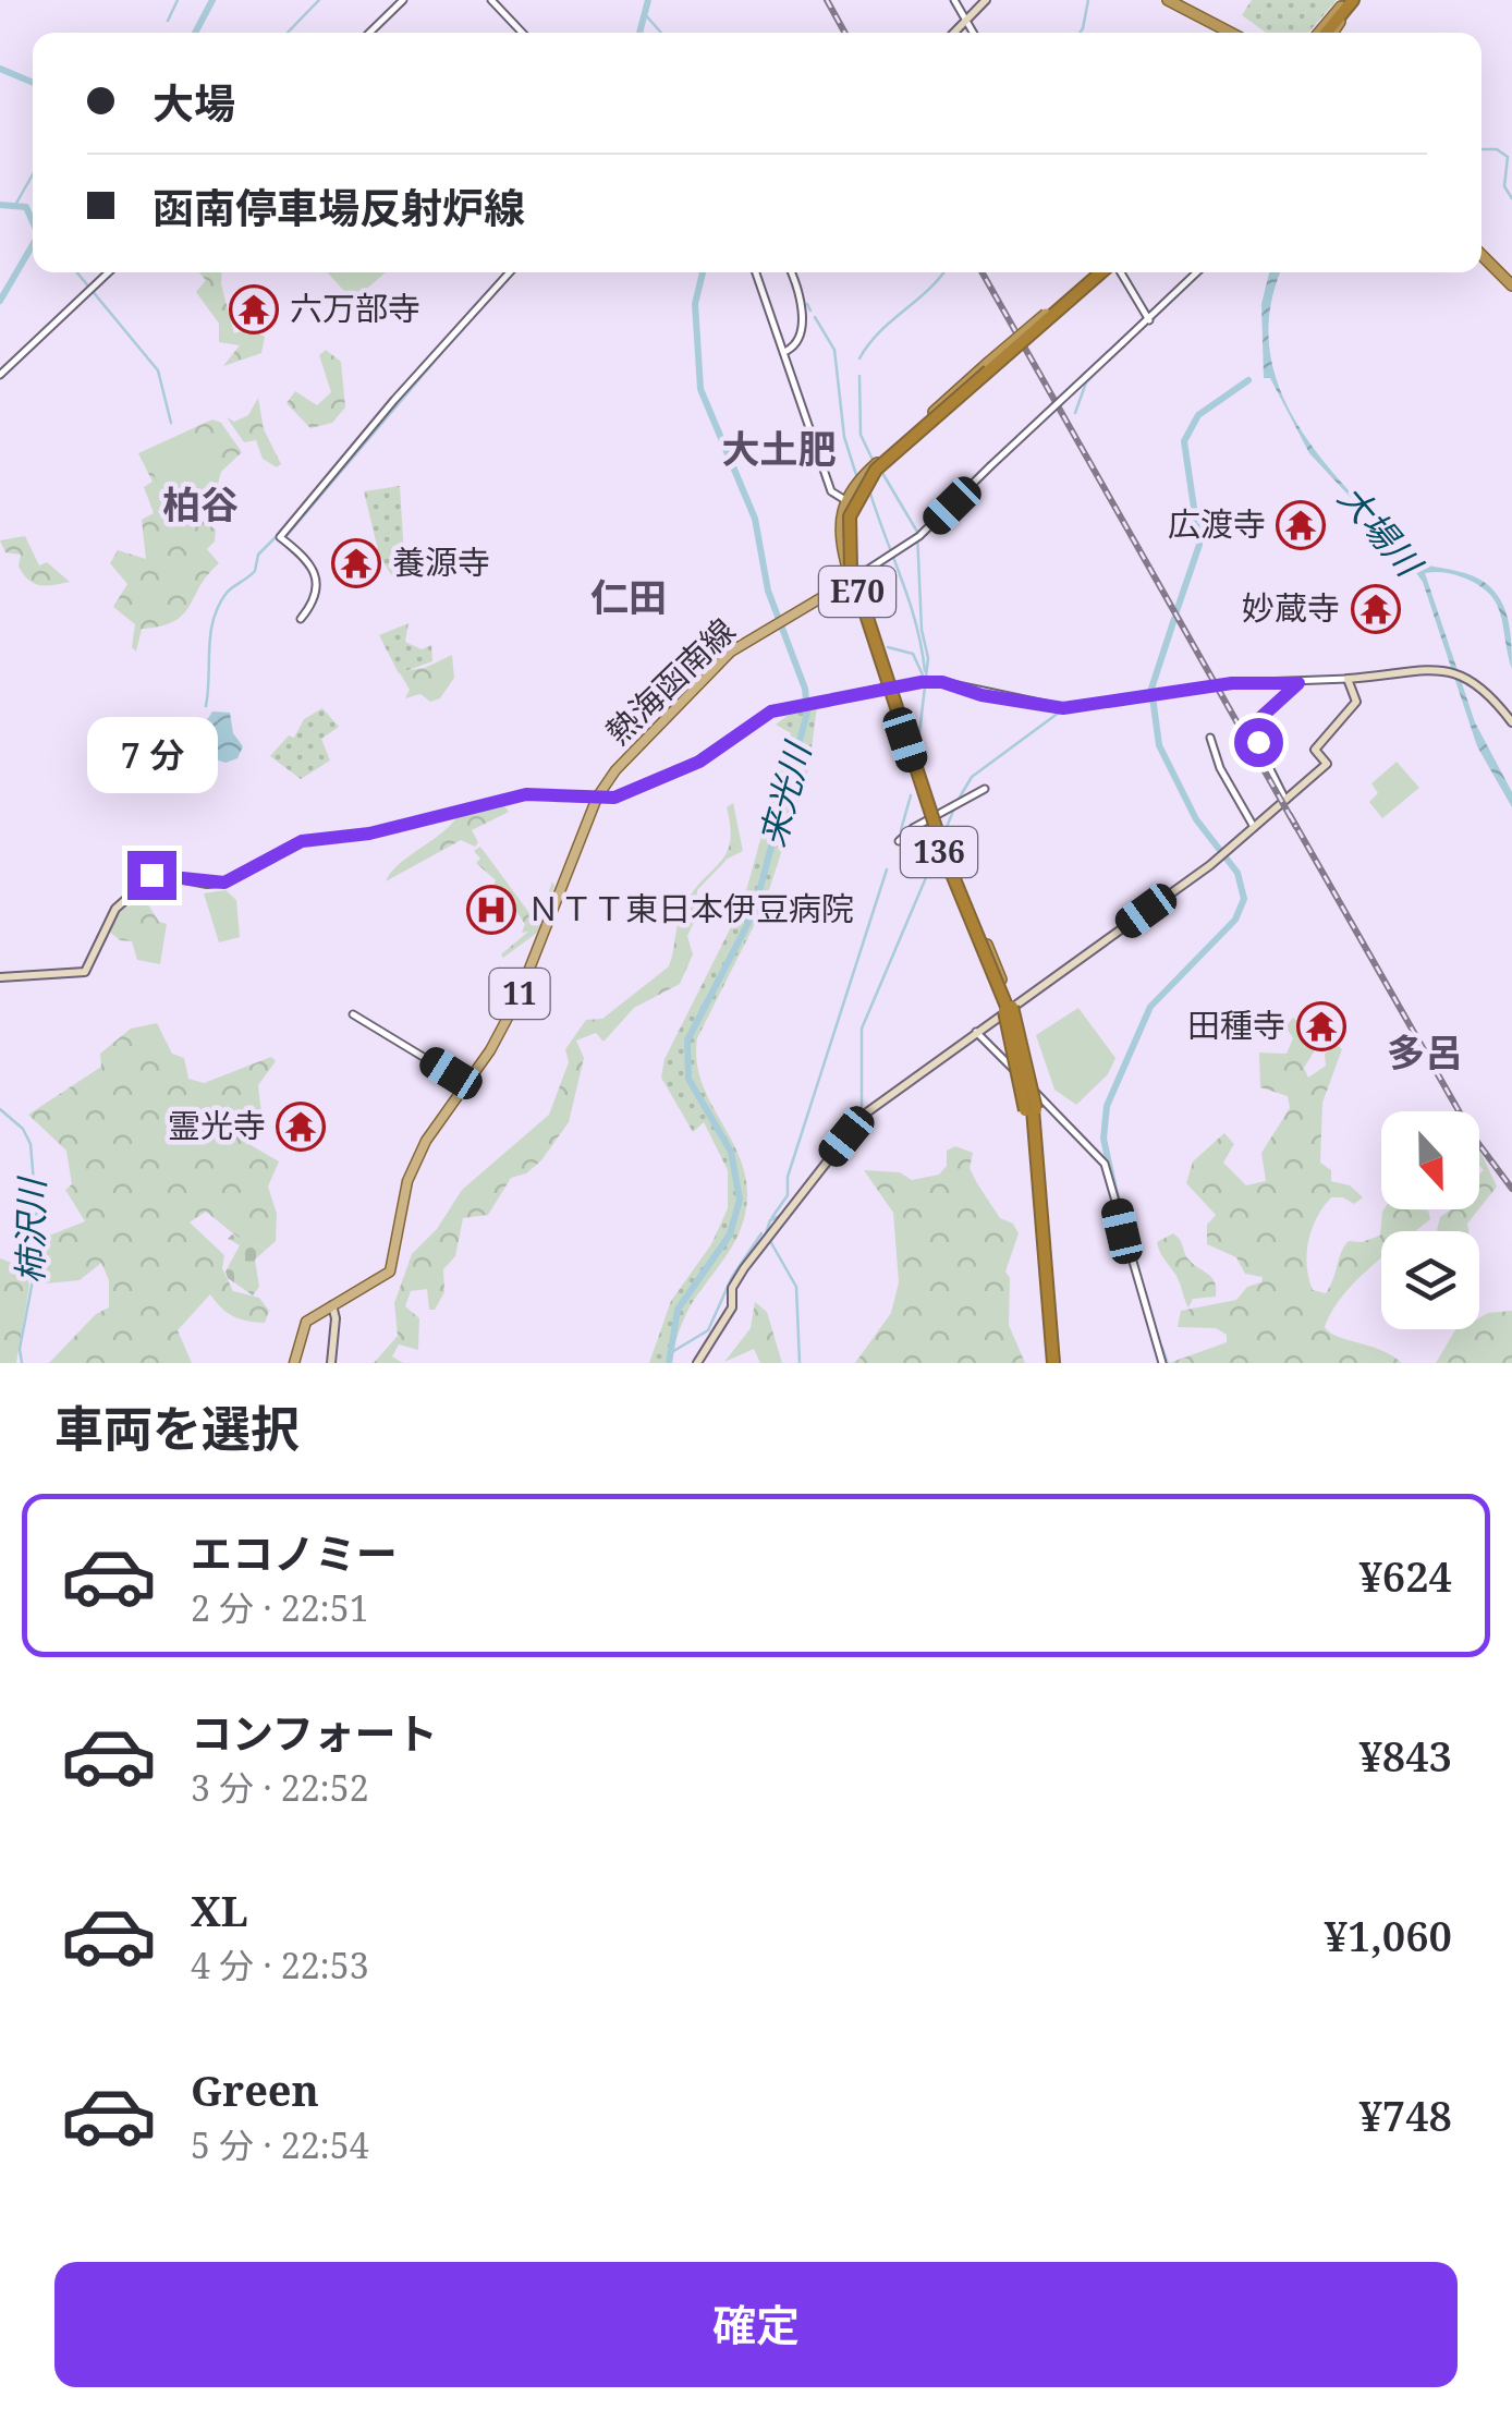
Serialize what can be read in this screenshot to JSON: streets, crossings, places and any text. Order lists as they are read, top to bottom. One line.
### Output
{"streets":{"highway":["E70","136"],"main road":["熱海函南線","11"]},"crossings":[["熱海函南線","136"]],"districts":["大土肥","柏谷","仁田","多呂"],"water":["大場川","来光川","柿沢川"],"places":{"temple":["六万部寺","広渡寺","養源寺","妙蔵寺","田種寺","霊光寺"],"hospital":["ＮＴＴ東日本伊豆病院"]},"north":"bottom","page":{"banner":["大場","函南停車場反射炉線"],"bubble":"7 分","heading":"車両を選択","list":[{"name":"エコノミー","note":"2 分 · 22:51","value":"¥624"},{"name":"コンフォート","note":"3 分 · 22:52","value":"¥843"},{"name":"XL","note":"4 分 · 22:53","value":"¥1,060"},{"name":"Green","note":"5 分 · 22:54","value":"¥748"}],"buttons":"確定"}}
